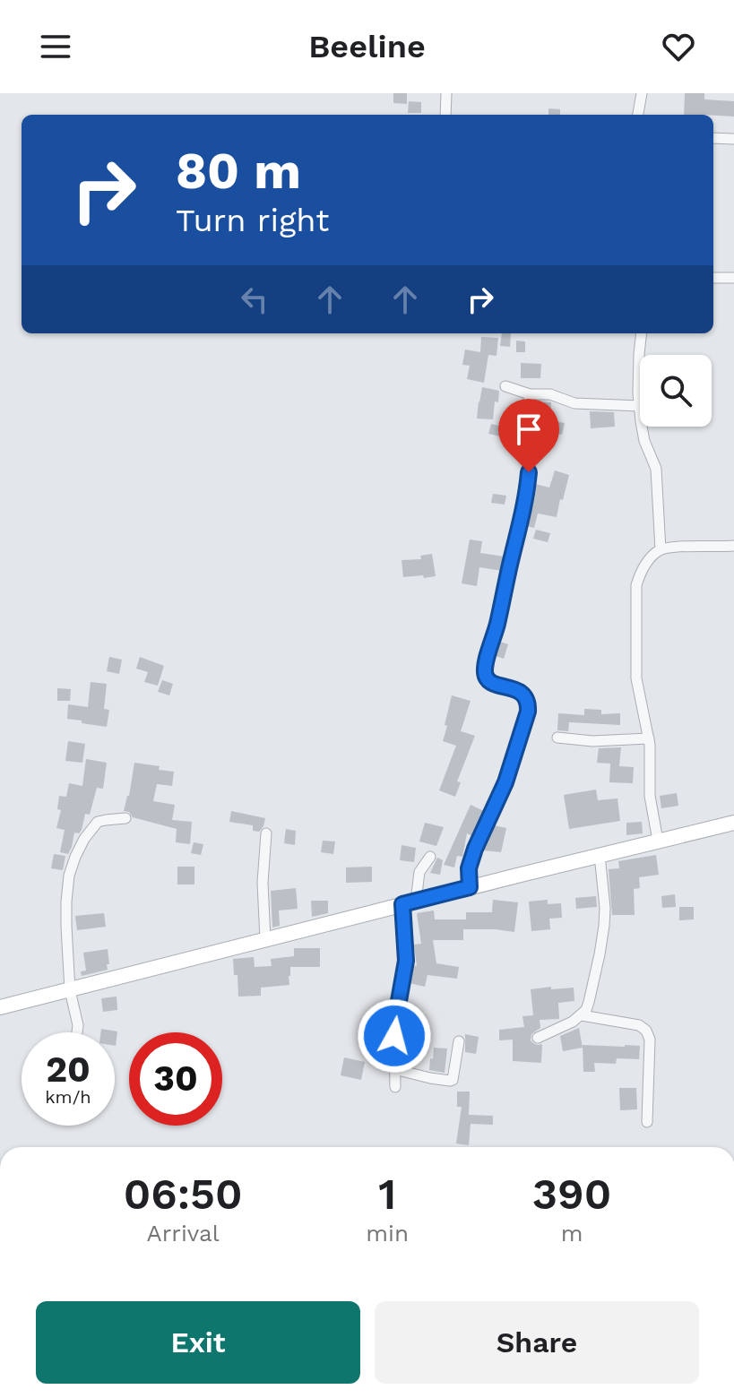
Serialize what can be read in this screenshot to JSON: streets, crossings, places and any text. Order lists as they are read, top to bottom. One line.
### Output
{"page":{"header":"Beeline","turn":["80 m","Turn right"],"speed":"20 km/h","limit":"30","eta":["06:50","Arrival","1","min","390","m"],"buttons":["Exit","Share"]}}
